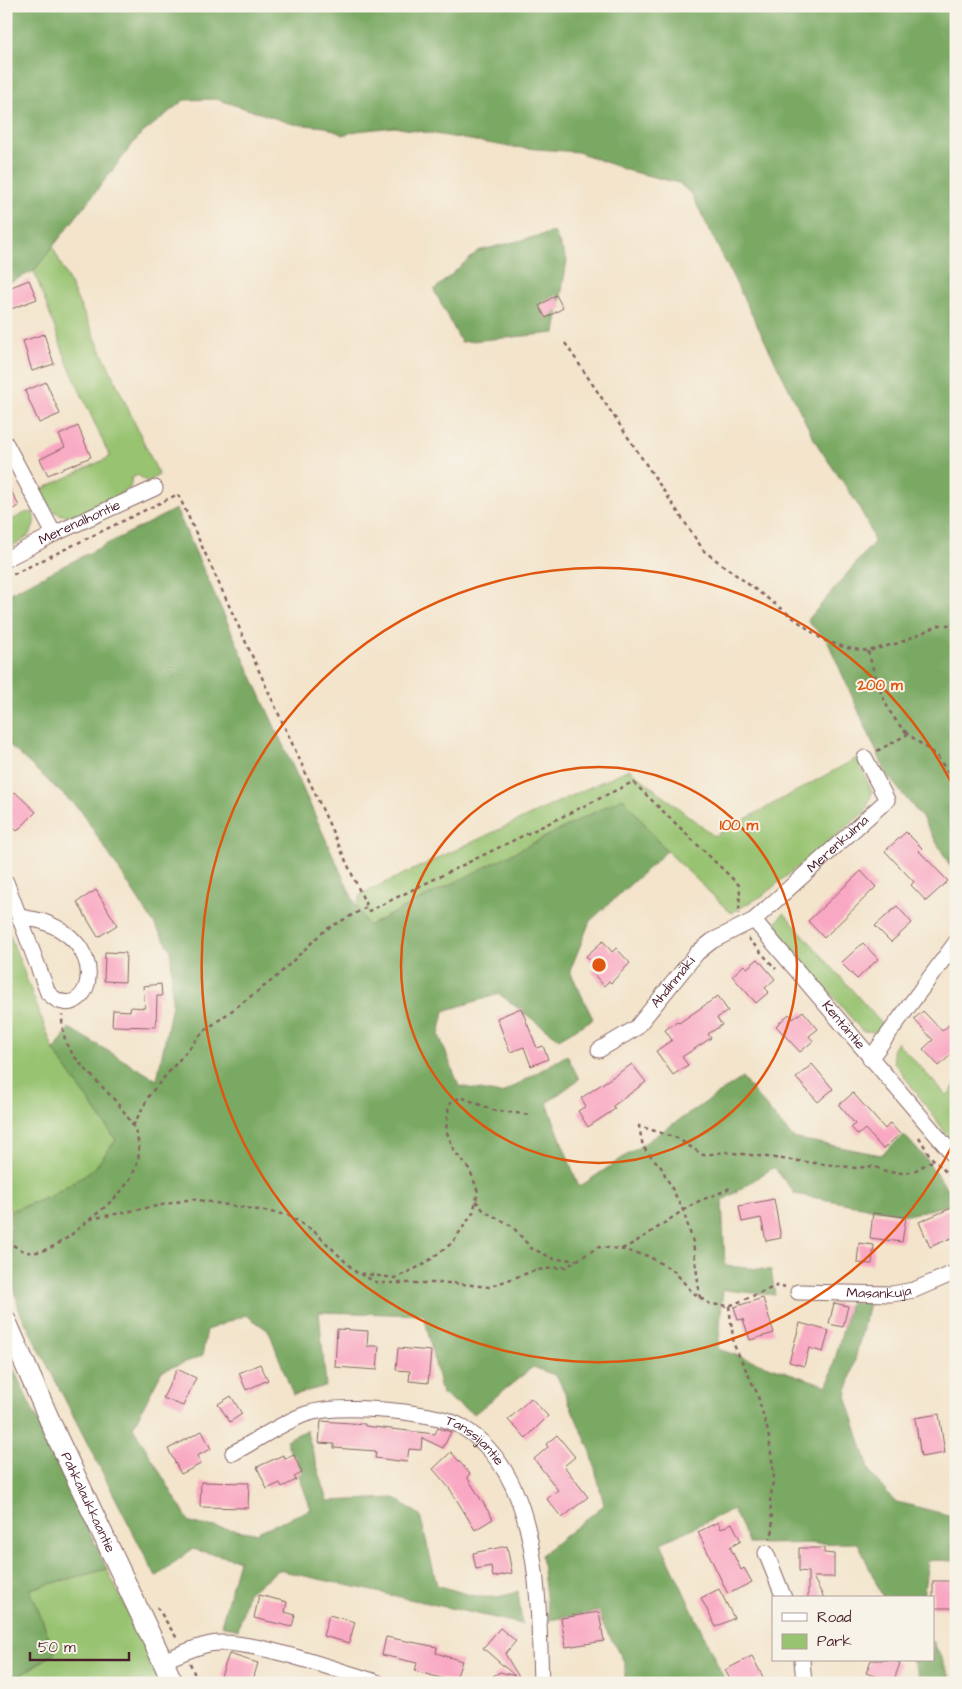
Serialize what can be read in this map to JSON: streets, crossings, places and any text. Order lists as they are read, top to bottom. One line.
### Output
{"streets":{"street":["Merenalhontie","Merenkulma","Ahdinmäki","Kentäntie","Masankuja","Tanssijantie","Pahkalaukkaantie"]},"crossings":[["Merenkulma","Ahdinmäki"],["Merenkulma","Kentäntie"],["Ahdinmäki","Kentäntie"]],"legend":["Road","Park"],"scale_bar":"50 m","rings":["200 m","100 m"]}
